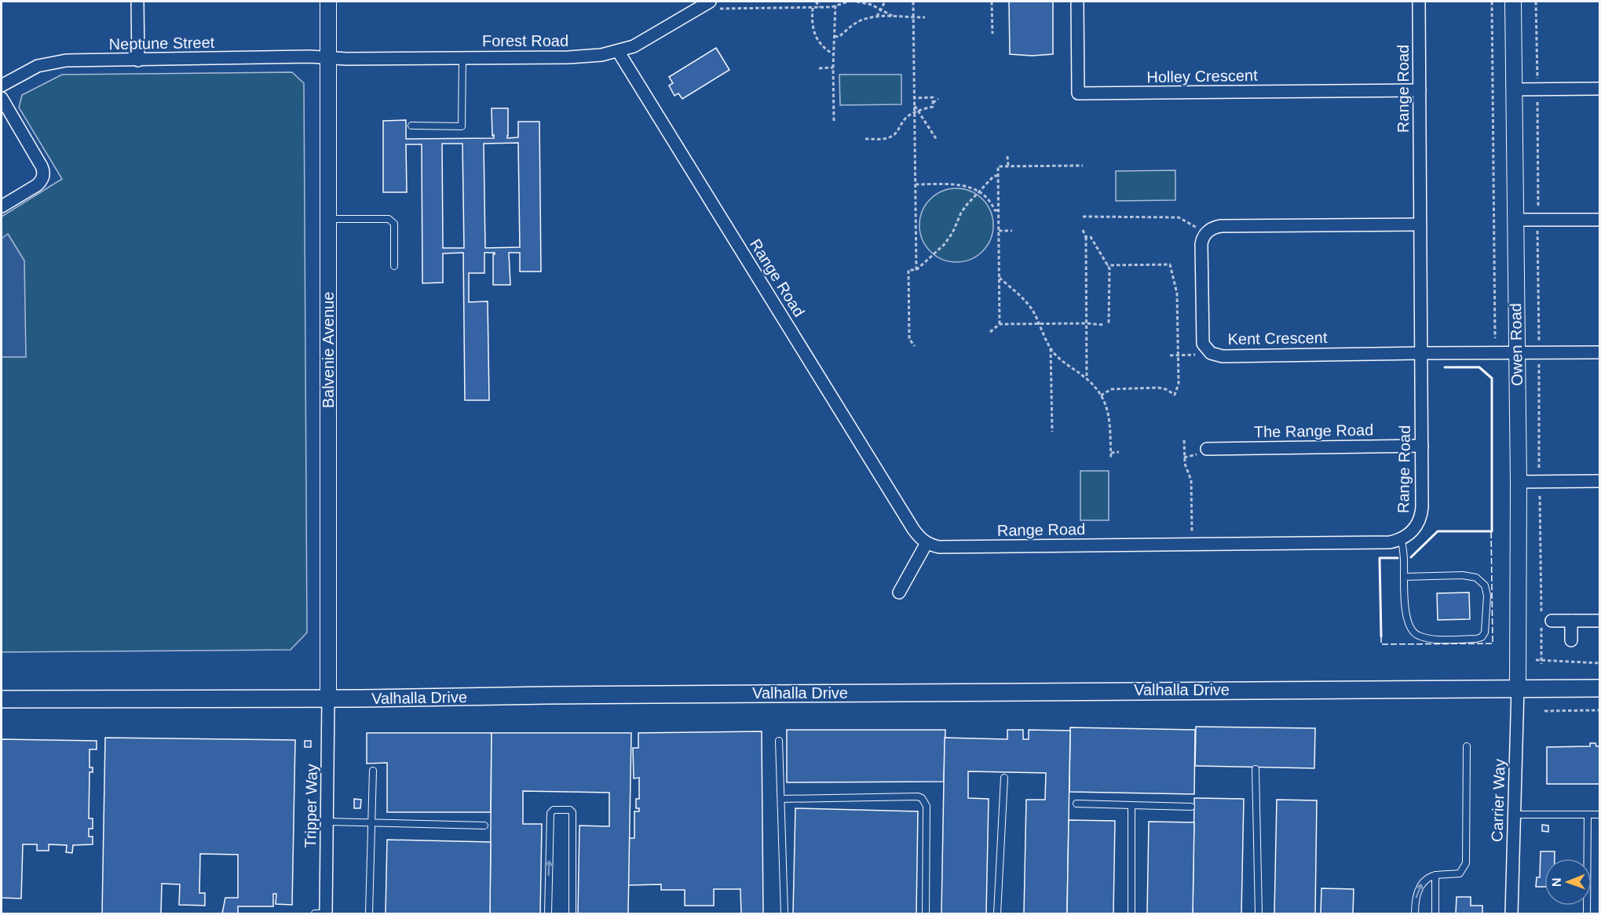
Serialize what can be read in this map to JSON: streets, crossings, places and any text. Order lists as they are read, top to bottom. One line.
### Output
{"streets":{"main road":["Valhalla Drive"],"street":["Forest Road","Neptune Street","Holley Crescent","Range Road","Kent Crescent","Owen Road","Balvenie Avenue","The Range Road","Carrier Way","Tripper Way"]},"crossings":[["Forest Road","Neptune Street"],["Forest Road","Range Road"],["Forest Road","Balvenie Avenue"],["Neptune Street","Balvenie Avenue"],["Holley Crescent","Range Road"],["Range Road","Kent Crescent"],["Range Road","The Range Road"],["Kent Crescent","Owen Road"],["Owen Road","Valhalla Drive"],["Owen Road","Carrier Way"],["Balvenie Avenue","Valhalla Drive"],["Balvenie Avenue","Tripper Way"],["Valhalla Drive","Carrier Way"],["Valhalla Drive","Tripper Way"]],"north":"left"}
